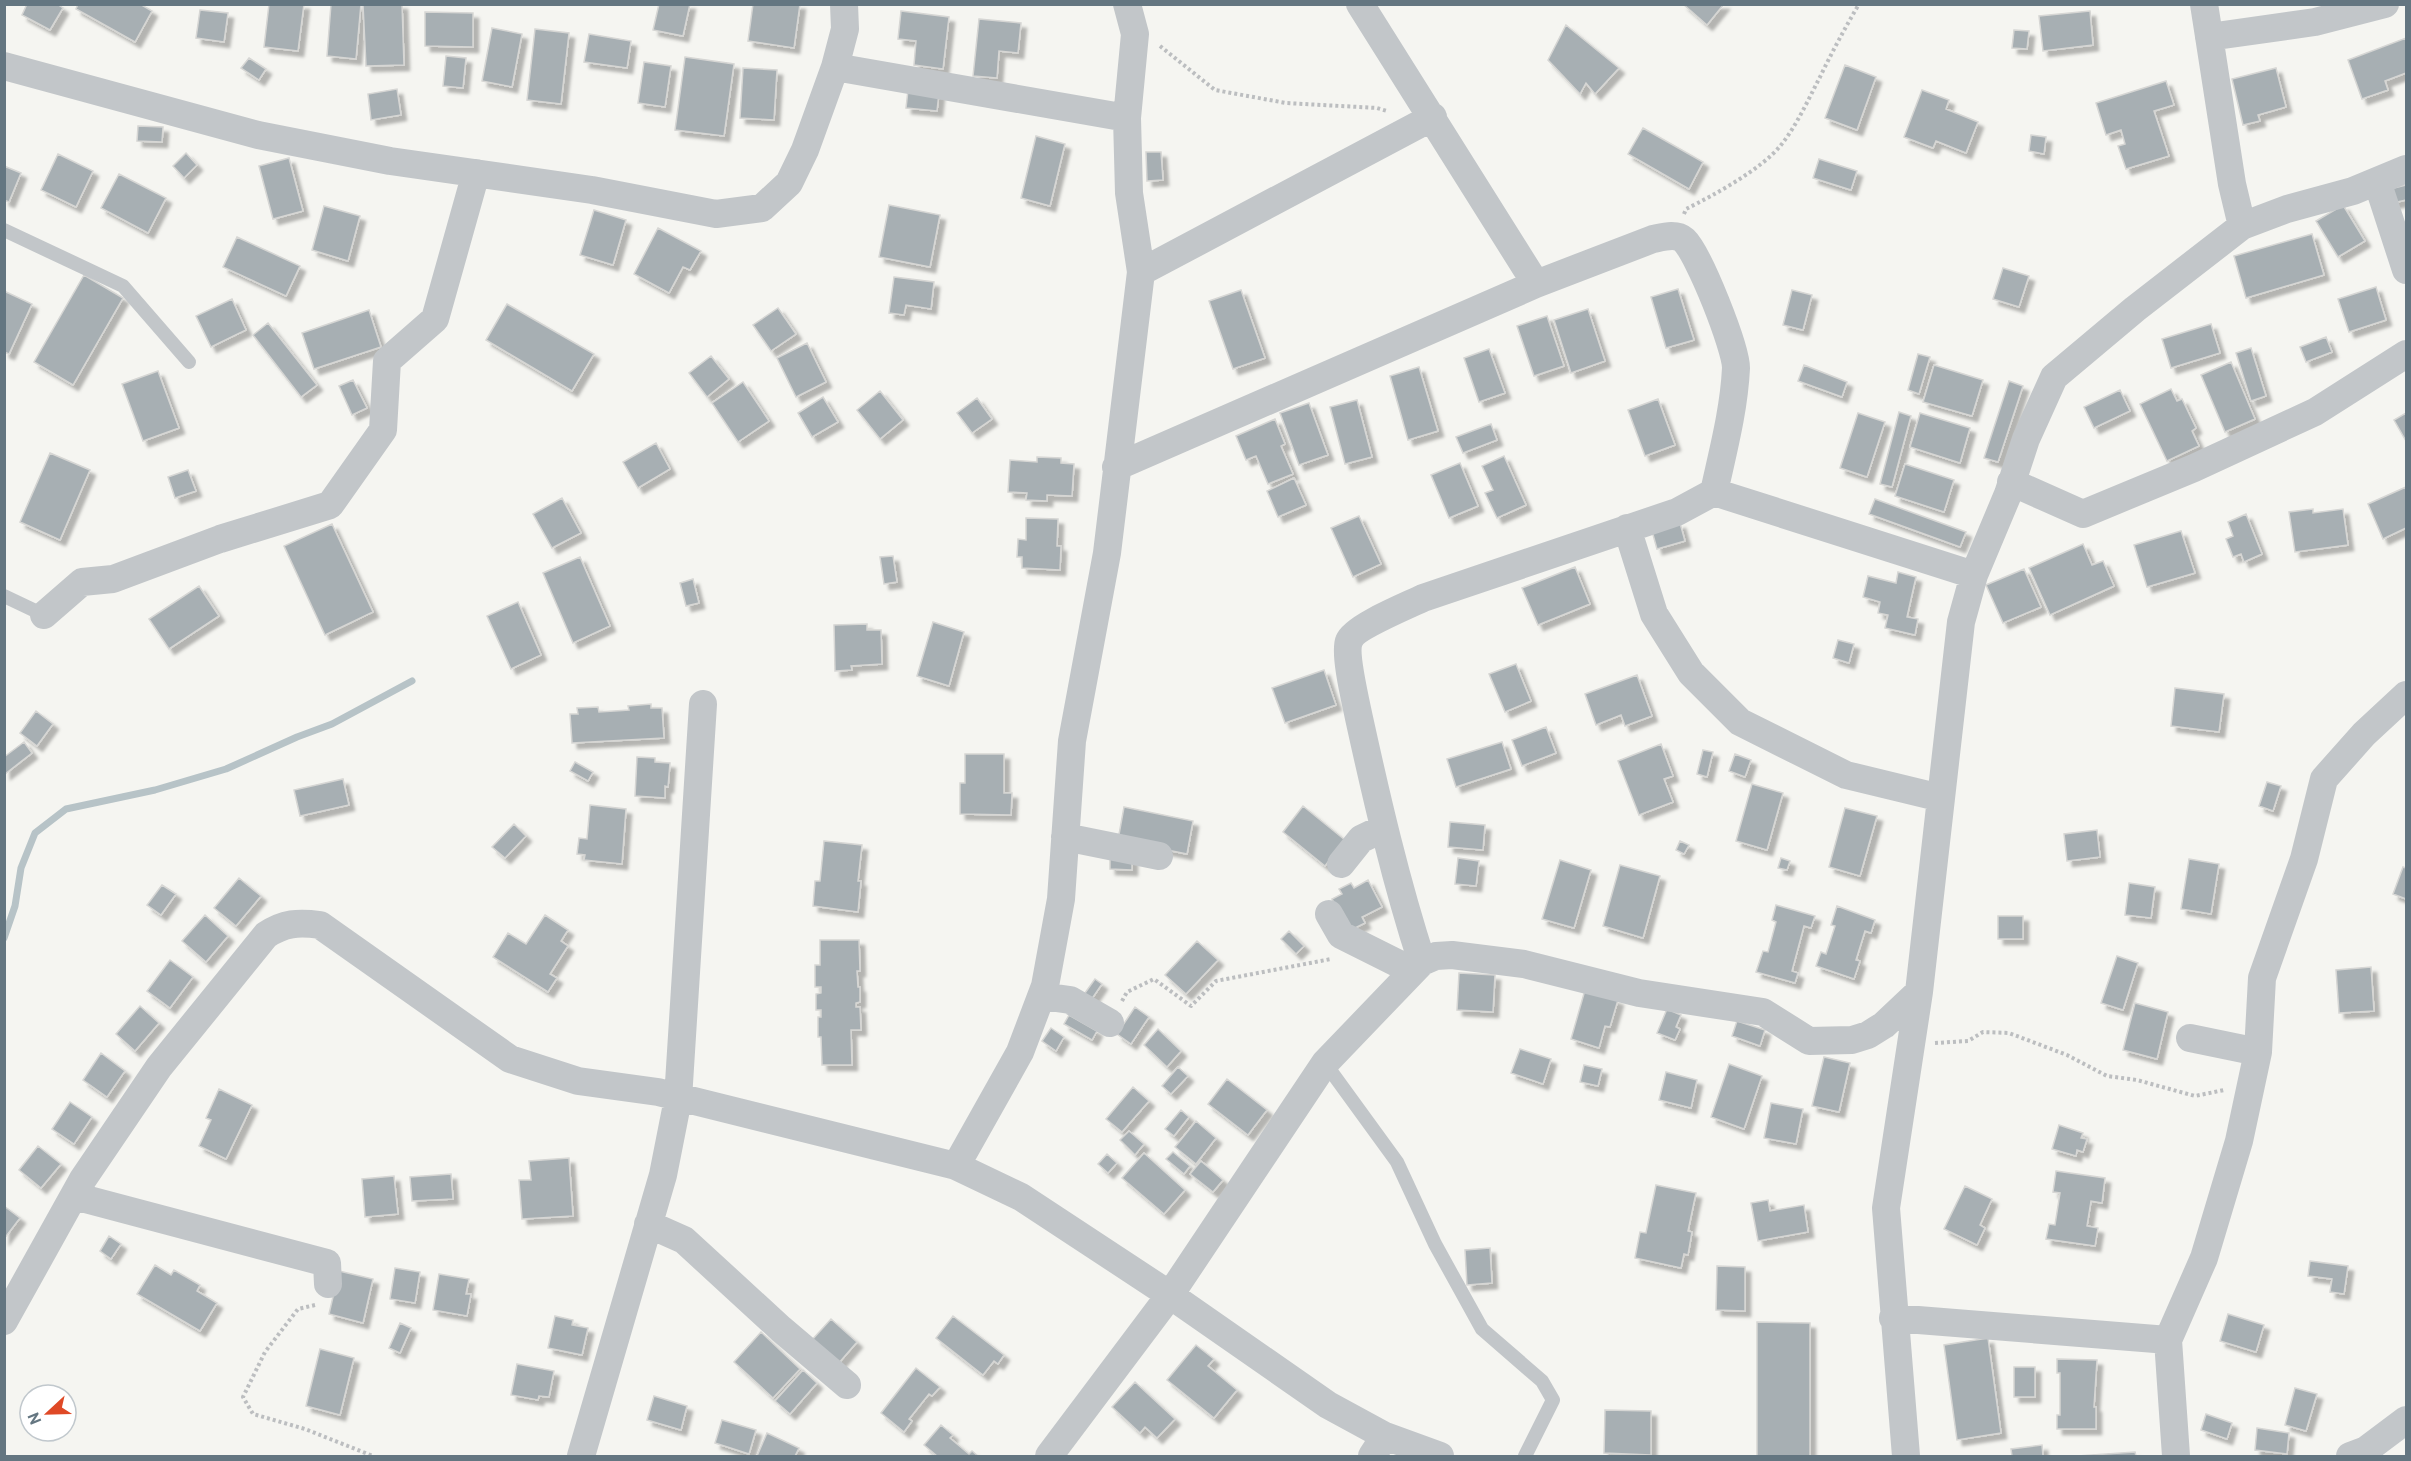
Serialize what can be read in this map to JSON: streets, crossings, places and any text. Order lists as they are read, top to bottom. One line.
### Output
{"north":"left"}
